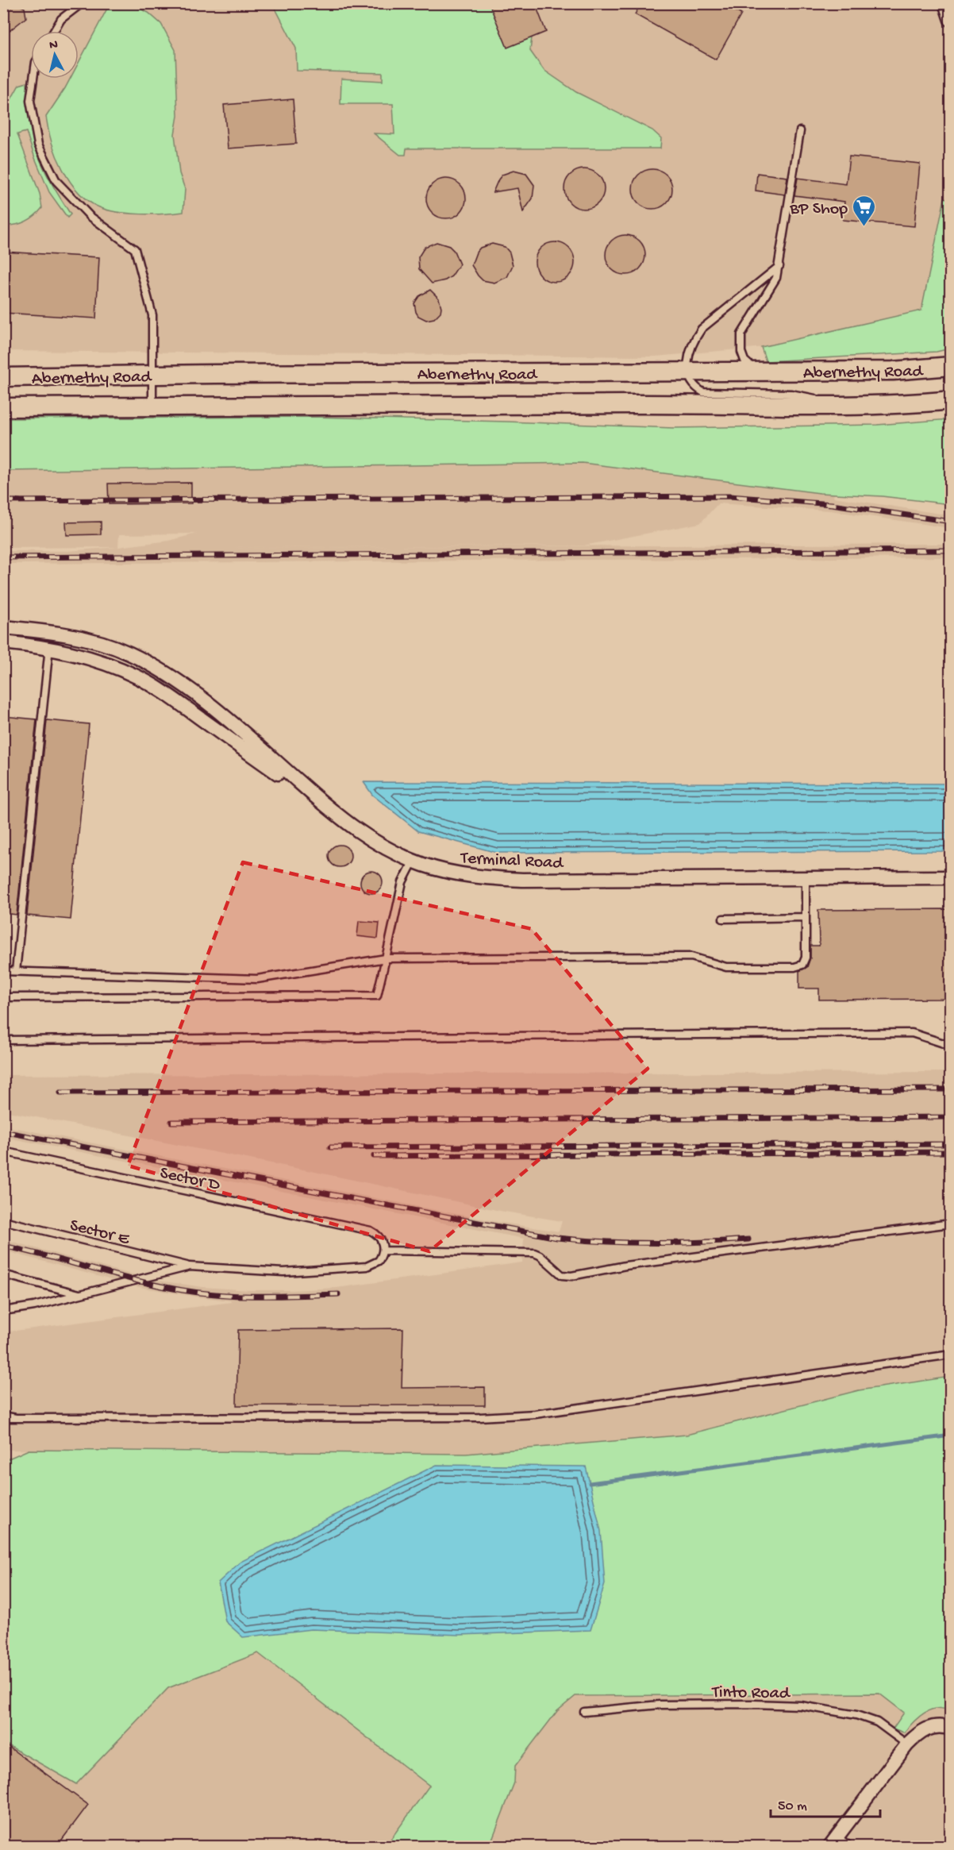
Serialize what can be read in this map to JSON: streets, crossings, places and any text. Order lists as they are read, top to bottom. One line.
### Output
{"streets":{"main road":["Abernethy Road"],"street":["Terminal Road"],"lane":["Sector D","Sector E","Tinto Road"]},"places":{"supermarket":["BP Shop"]},"scale_bar":"50 m","north":"top"}
